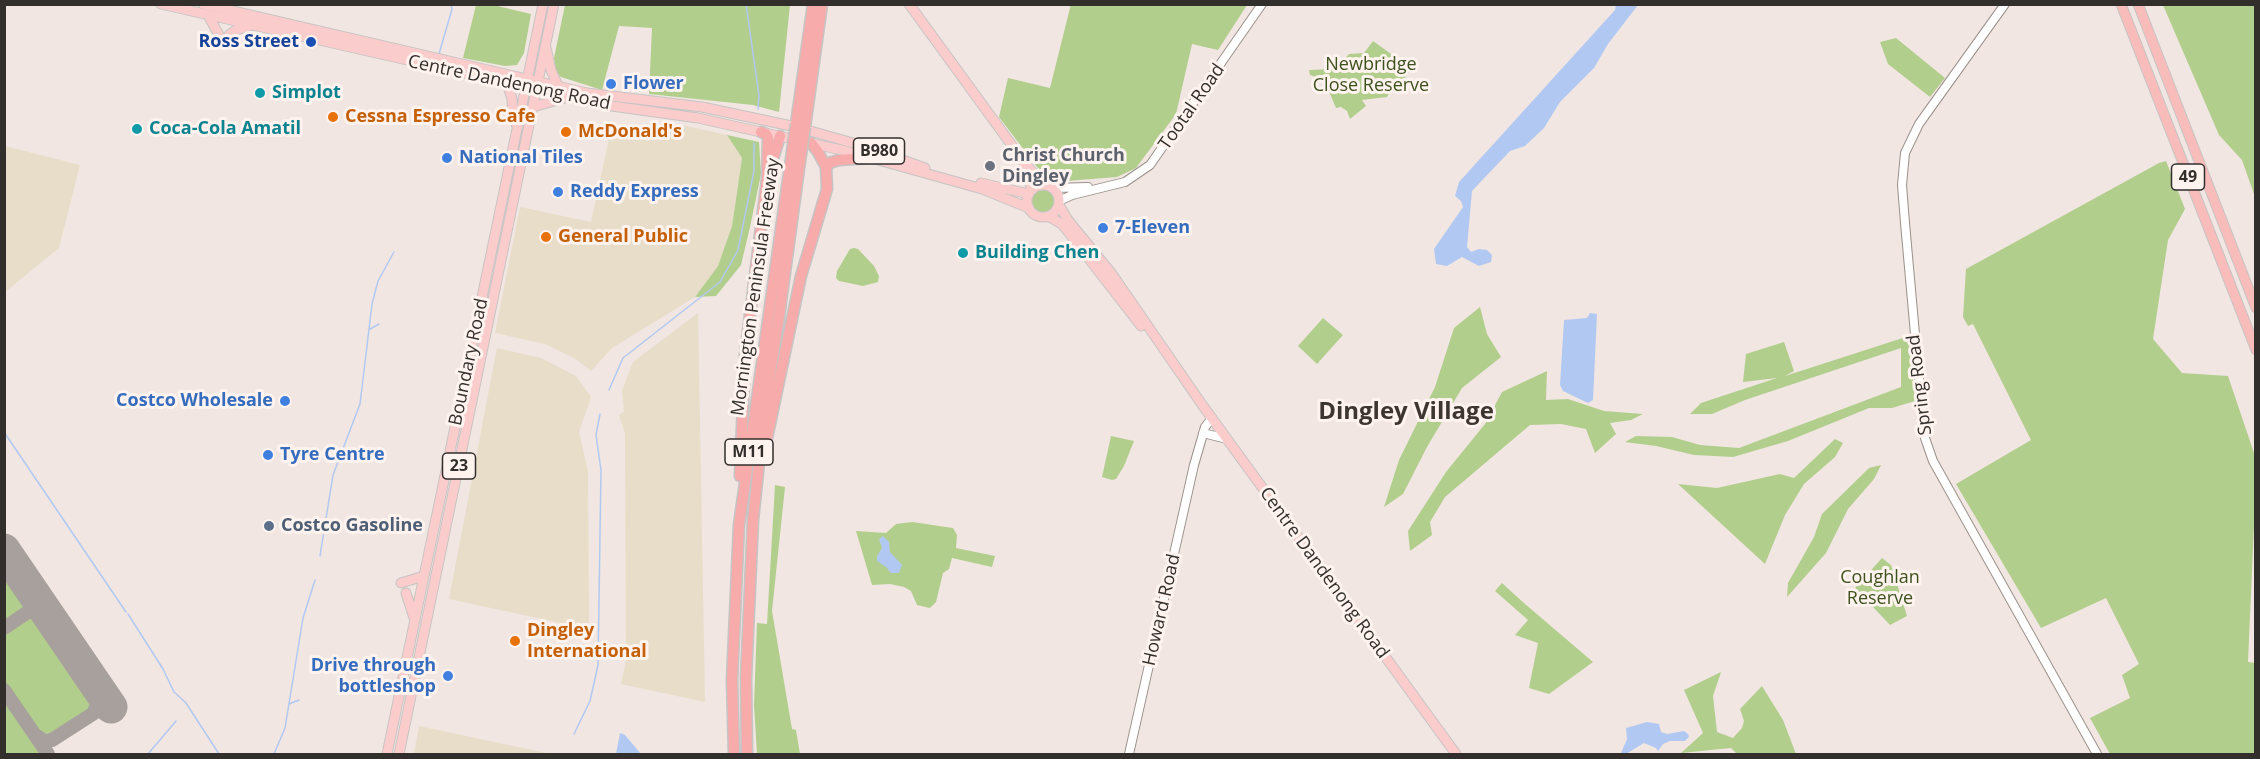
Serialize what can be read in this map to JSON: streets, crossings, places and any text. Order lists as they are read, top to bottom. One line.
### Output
{"streets":{"highway":["49","Mornington Peninsula Freeway","M11"],"main road":["Centre Dandenong Road","Tootal Road","B980","Boundary Road","Spring Road","23","Howard Road"]},"crossings":[["Centre Dandenong Road","Tootal Road"],["Centre Dandenong Road","B980"],["Centre Dandenong Road","Mornington Peninsula Freeway"],["Centre Dandenong Road","Boundary Road"],["Centre Dandenong Road","Howard Road"],["Tootal Road","B980"]],"districts":["Dingley Village"],"parks":["Newbridge Close Reserve","Coughlan Reserve"],"places":["Ross Street","Flower","Simplot","Cessna Espresso Cafe","Coca-Cola Amatil","McDonald's","National Tiles","Christ Church Dingley","Reddy Express","7-Eleven","General Public","Building Chen","Costco Wholesale","Tyre Centre","Costco Gasoline","Dingley International","Drive through bottleshop"]}
